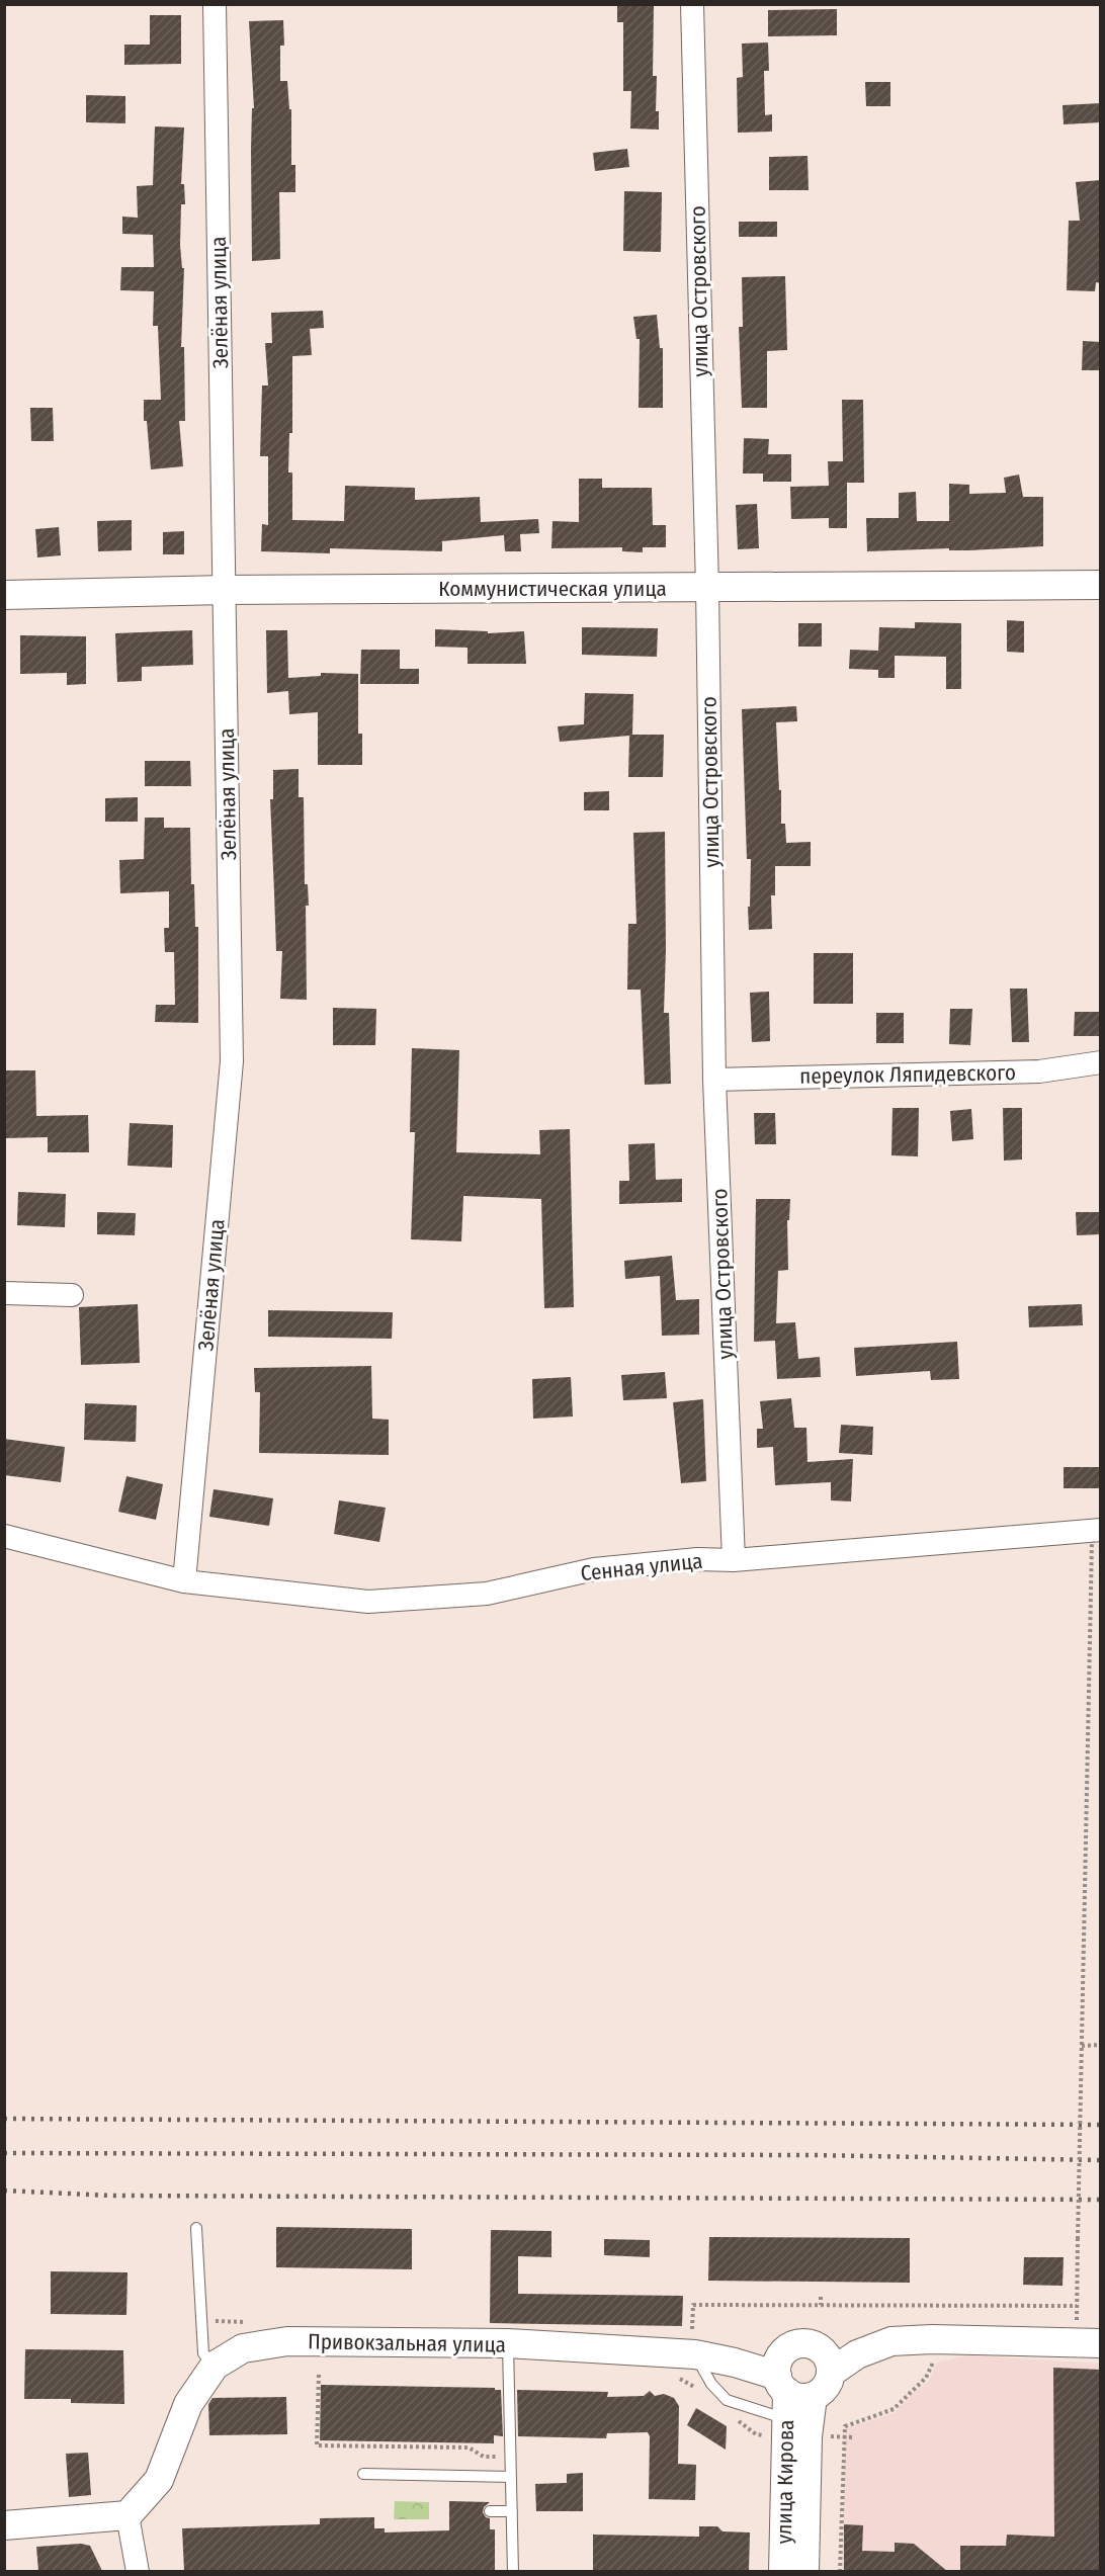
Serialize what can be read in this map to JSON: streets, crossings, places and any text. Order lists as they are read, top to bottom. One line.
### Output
{"streets":{"street":["улица Островского","Зелёная улица","Коммунистическая улица","переулок Ляпидевского","Сенная улица","Привокзальная улица","улица Кирова"]},"crossings":[["улица Островского","Коммунистическая улица"],["улица Островского","переулок Ляпидевского"],["улица Островского","Сенная улица"],["Зелёная улица","Коммунистическая улица"],["Зелёная улица","Сенная улица"],["Привокзальная улица","улица Кирова"]]}
